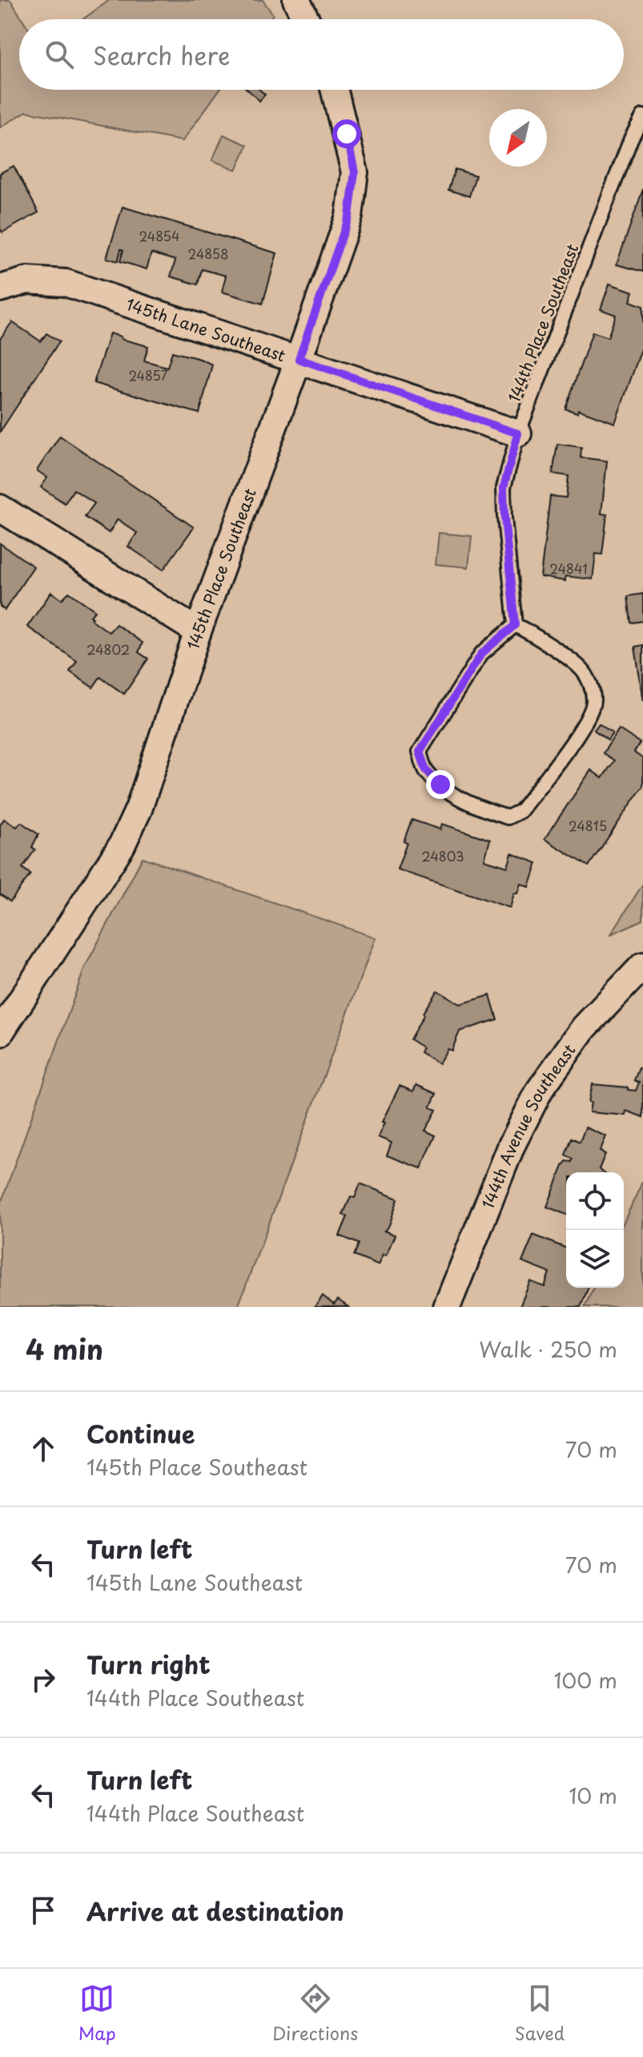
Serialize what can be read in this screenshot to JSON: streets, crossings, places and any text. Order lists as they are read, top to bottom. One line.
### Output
{"streets":{"street":["145th Lane Southeast","145th Place Southeast","144th Avenue Southeast"],"lane":["144th Place Southeast"]},"crossings":[["144th Place Southeast","145th Lane Southeast"],["145th Lane Southeast","145th Place Southeast"]],"house_numbers":["24854","24858","24857","24841","24802","24815","24803"],"north":"bottom left","page":{"search":"Search here","heading":["4 min","Walk · 250 m"],"list":[["Continue","145th Place Southeast","70 m"],["Turn left","145th Lane Southeast","70 m"],["Turn right","144th Place Southeast","100 m"],["Turn left","144th Place Southeast","10 m"],"Arrive at destination"],"nav":["Map","Directions","Saved"]}}
